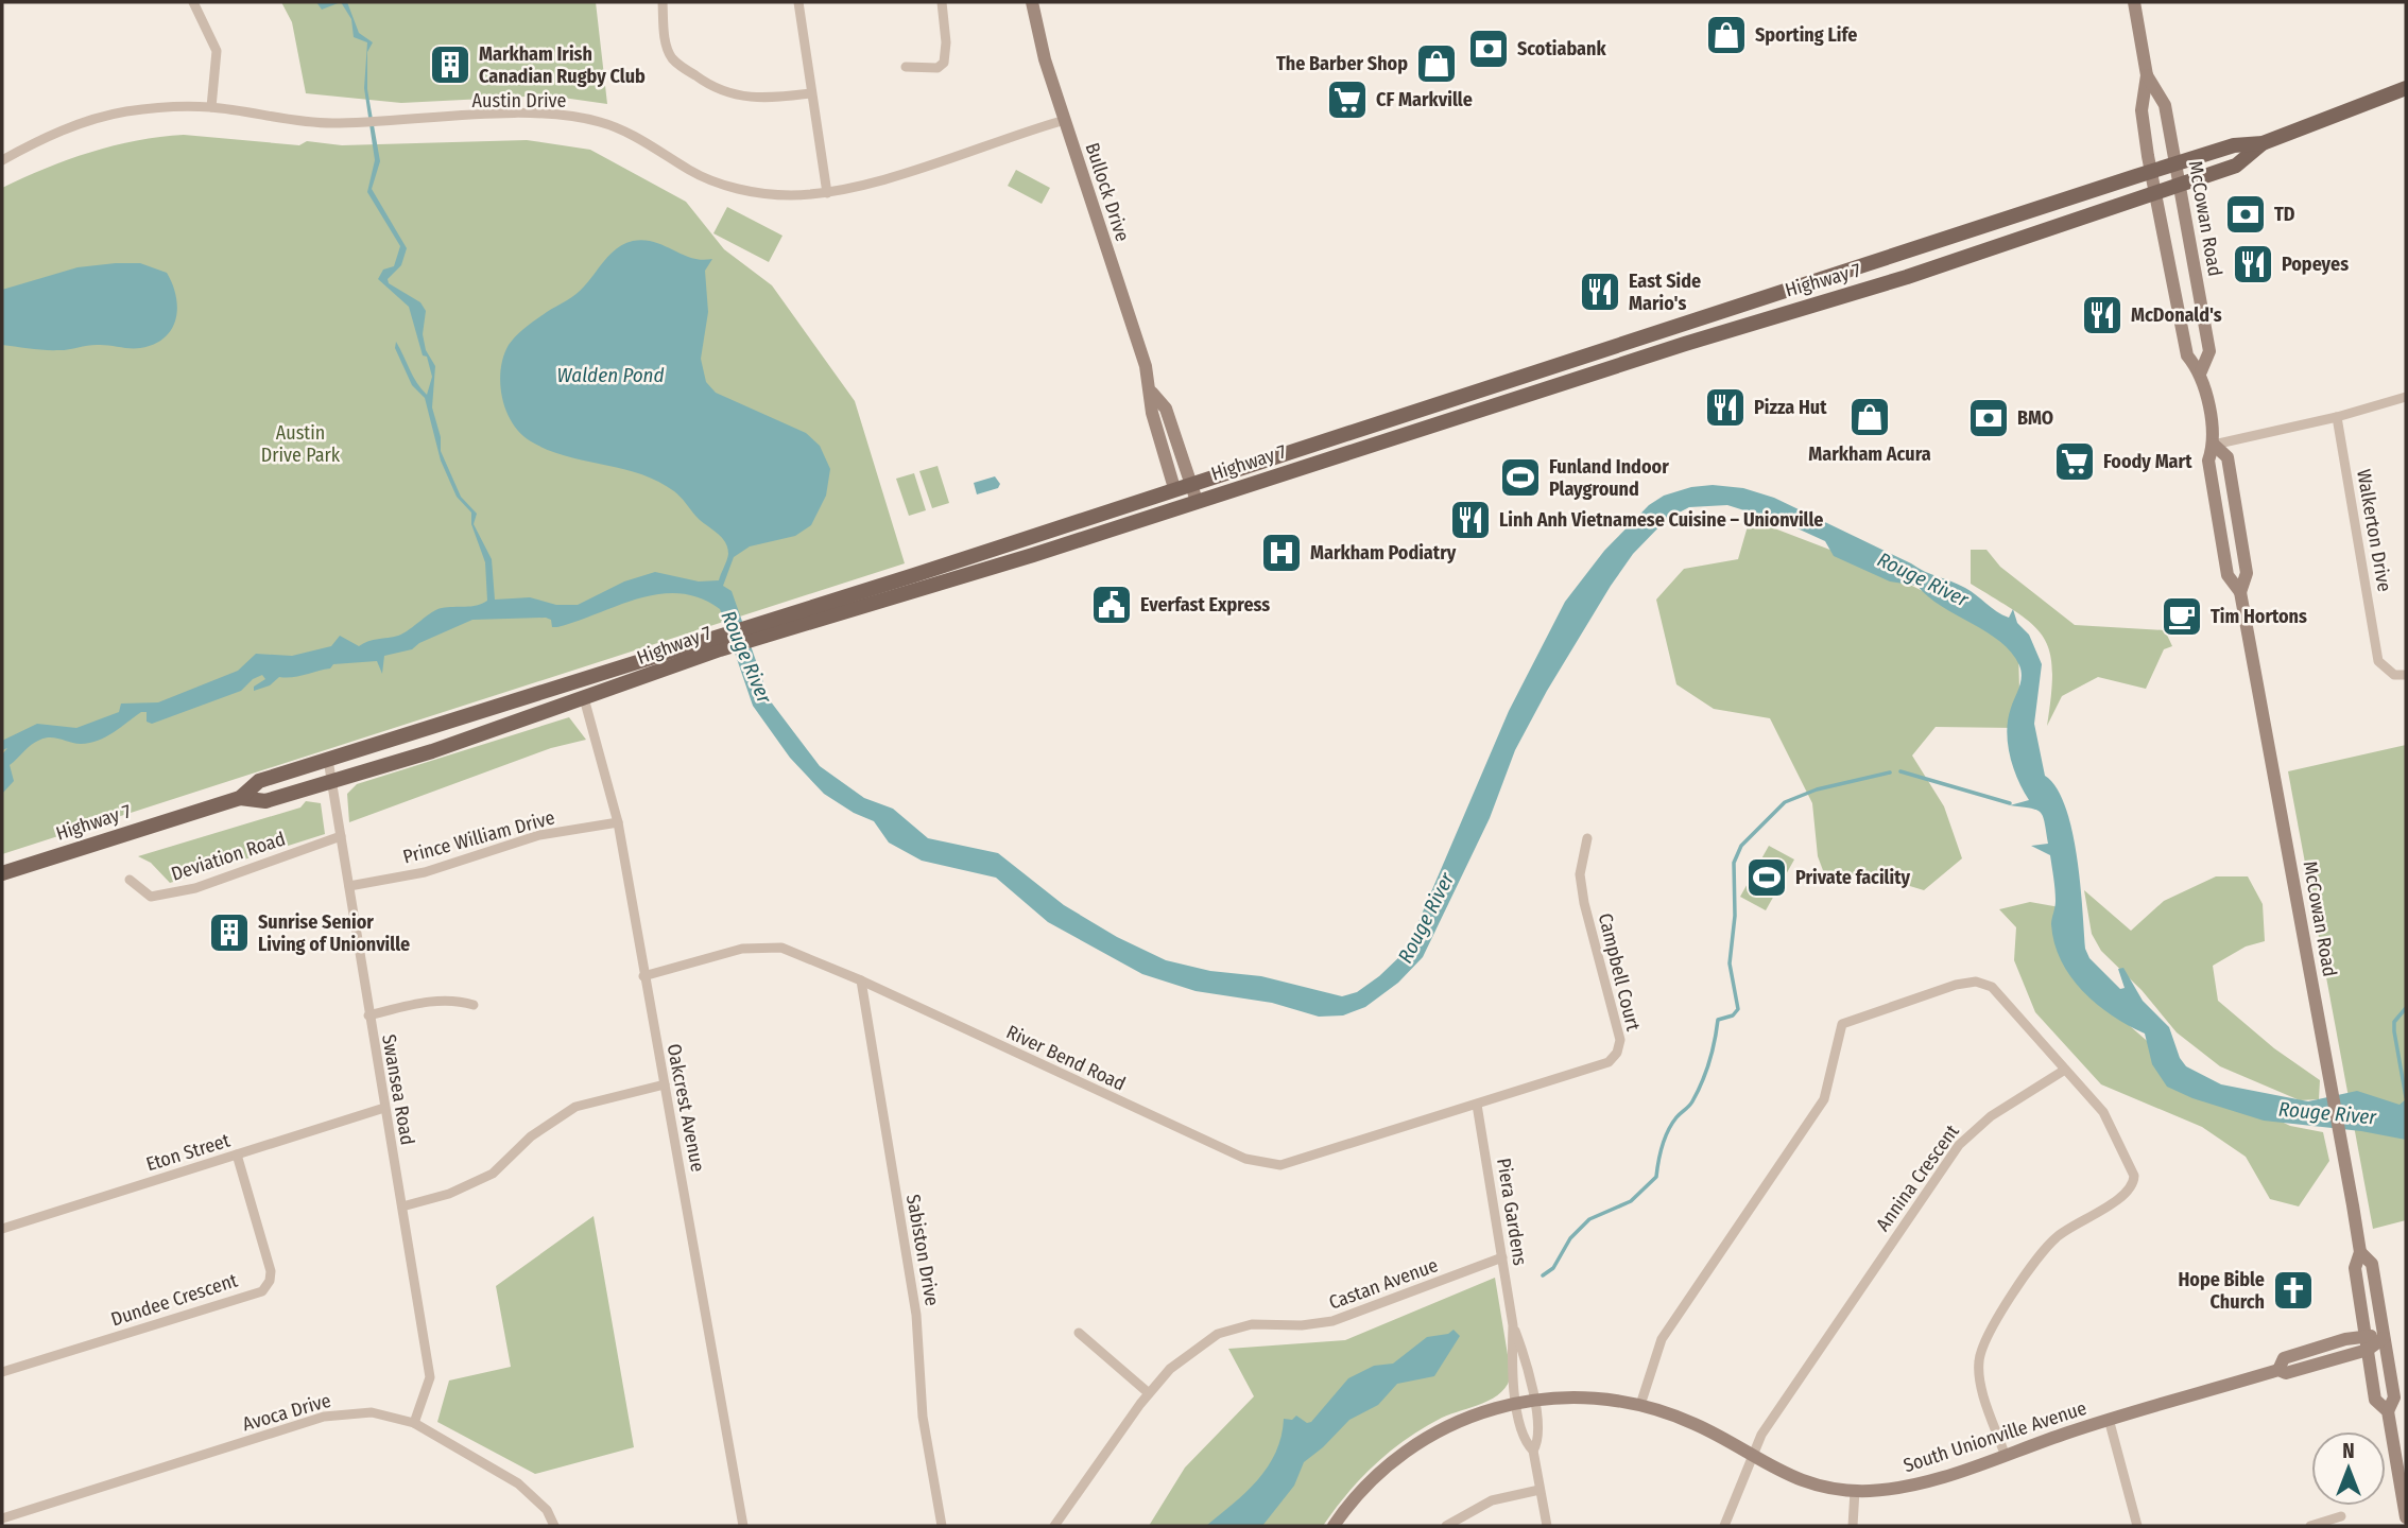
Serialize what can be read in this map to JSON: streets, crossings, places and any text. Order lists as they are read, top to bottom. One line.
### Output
{"streets":{"main road":["Bullock Drive","McCowan Road","Highway 7","South Unionville Avenue"],"street":["Austin Drive","Walkerton Drive","Prince William Drive","Deviation Road","Campbell Court","River Bend Road","Swansea Road","Oakcrest Avenue","Eton Street","Annina Crescent","Piera Gardens","Sabiston Drive","Castan Avenue","Dundee Crescent","Avoca Drive"]},"crossings":[["Austin Drive","Bullock Drive"],["Bullock Drive","Highway 7"],["McCowan Road","Highway 7"],["McCowan Road","South Unionville Avenue"],["Highway 7","Swansea Road"],["Highway 7","Oakcrest Avenue"],["Prince William Drive","Swansea Road"],["Prince William Drive","Oakcrest Avenue"],["Deviation Road","Swansea Road"],["Campbell Court","River Bend Road"],["Campbell Court","Piera Gardens"],["River Bend Road","Oakcrest Avenue"],["River Bend Road","Piera Gardens"],["River Bend Road","Sabiston Drive"],["Swansea Road","Eton Street"],["Swansea Road","Avoca Drive"],["Eton Street","Dundee Crescent"],["Annina Crescent","South Unionville Avenue"],["Piera Gardens","Castan Avenue"],["Piera Gardens","South Unionville Avenue"]],"water":["Walden Pond","Rouge River"],"parks":["Austin Drive Park"],"places":{"shop":["Sporting Life","The Barber Shop","Markham Acura"],"bank":["Scotiabank","TD","BMO"],"building":["Markham Irish Canadian Rugby Club","Sunrise Senior Living of Unionville"],"supermarket":["CF Markville","Foody Mart"],"restaurant":["Popeyes","East Side Mario's","McDonald's","Pizza Hut","Linh Anh Vietnamese Cuisine – Unionville"],"sports":["Funland Indoor Playground","Private facility"],"hospital":["Markham Podiatry"],"public building":["Everfast Express"],"cafe":["Tim Hortons"],"church":["Hope Bible Church"]},"north":"top"}
